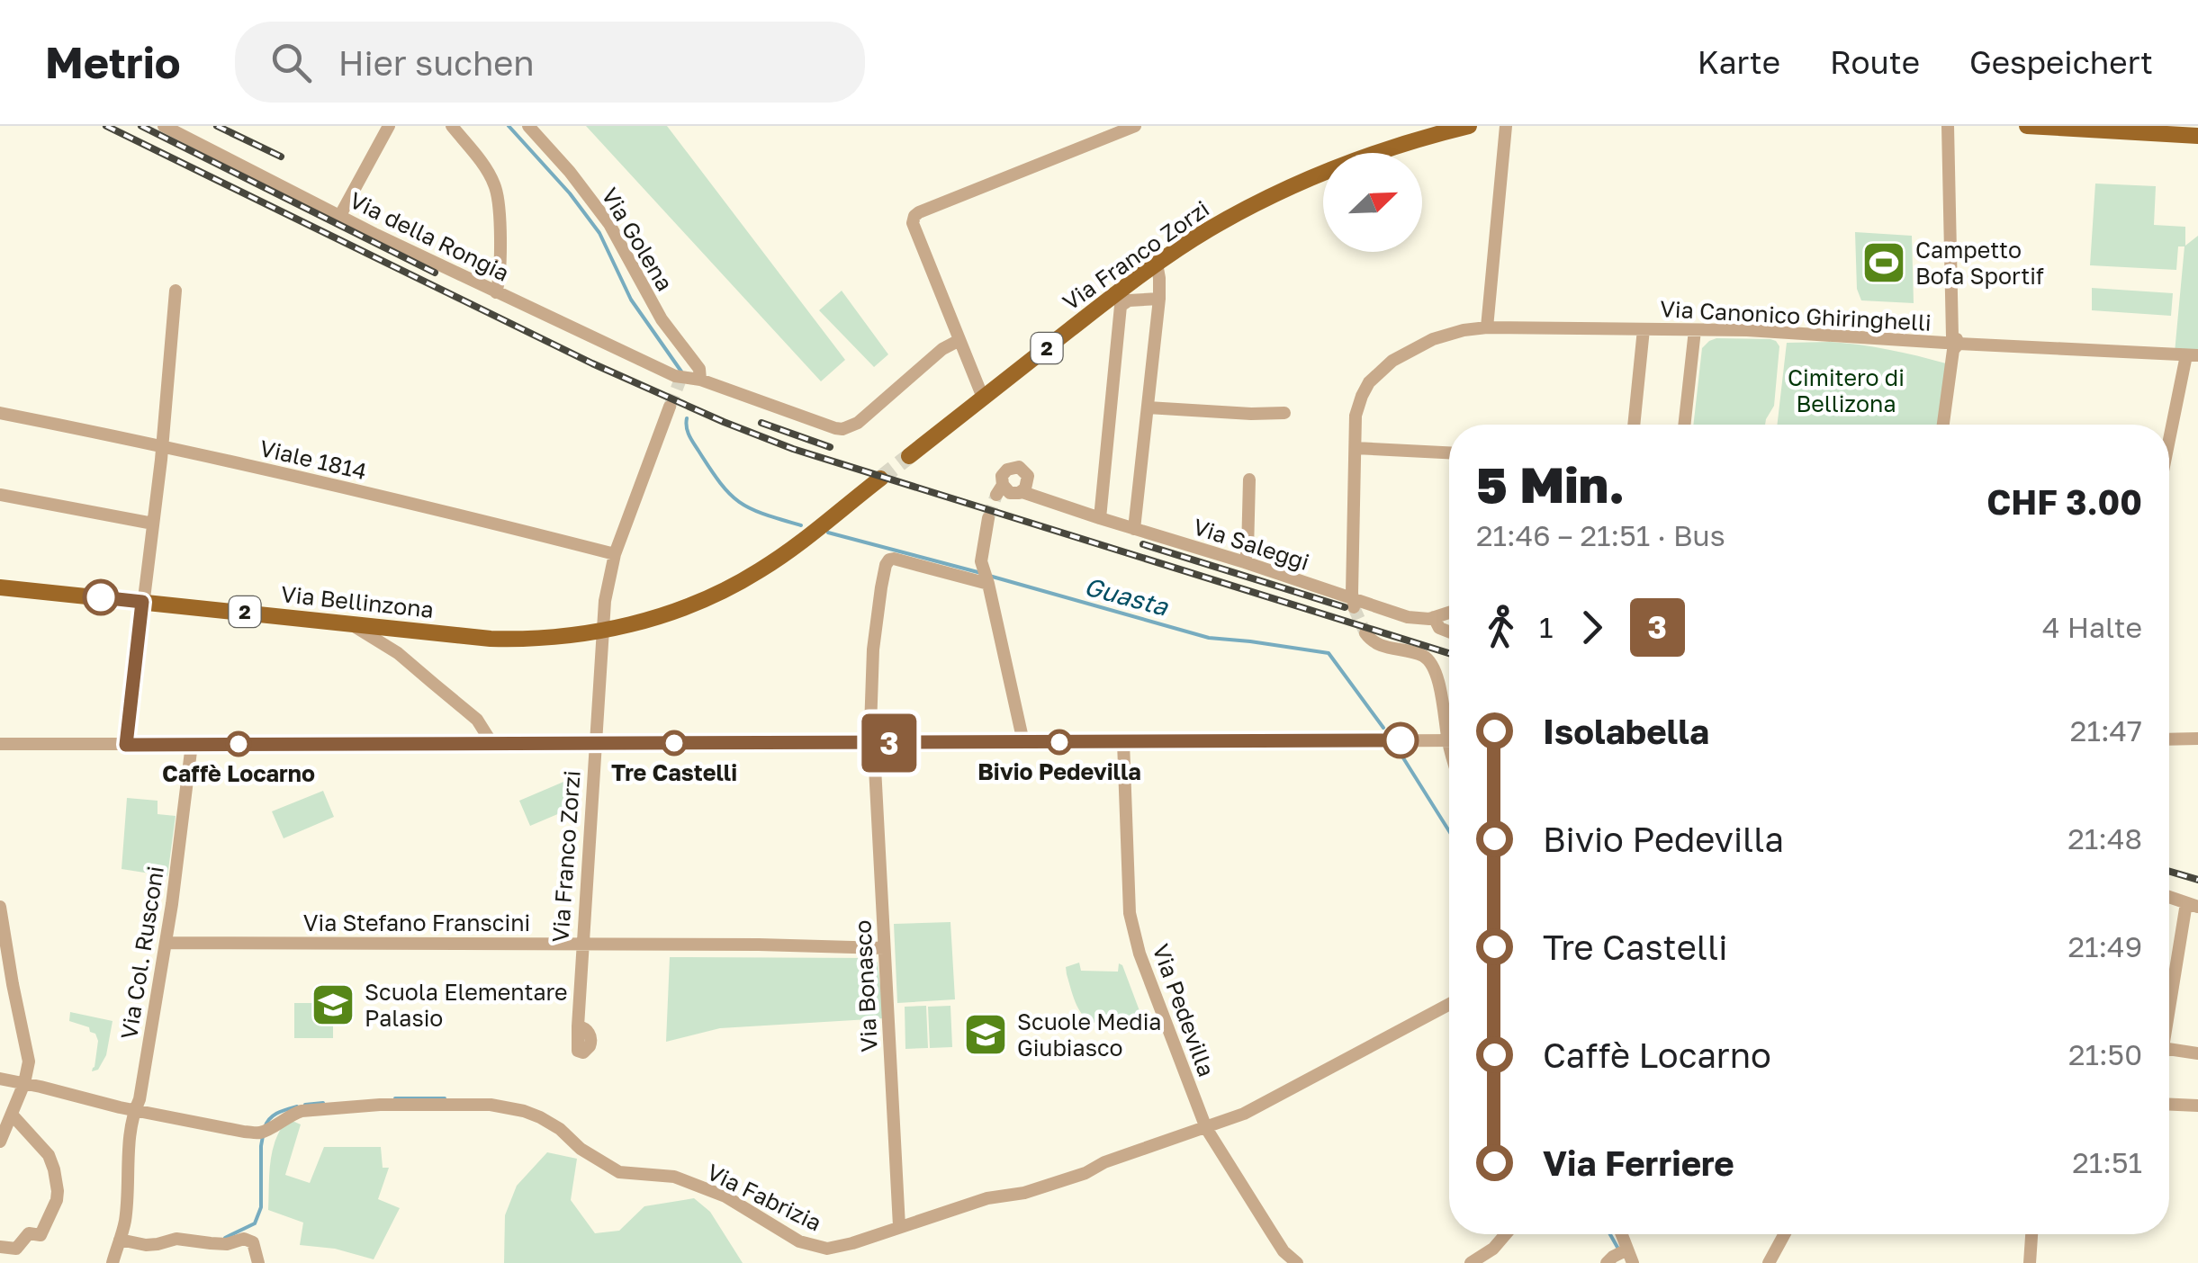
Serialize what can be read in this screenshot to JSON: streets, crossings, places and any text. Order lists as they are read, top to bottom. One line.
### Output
{"streets":{"main road":["Via Franco Zorzi","2","Via Bellinzona"],"street":["Via della Rongia","Via Golena","Via Canonico Ghiringhelli","Viale 1814","Via Saleggi","Via Stefano Franscini","Via Col. Rusconi","Via Bonasco","Via Pedevilla","Via Fabrizia"]},"crossings":[["Via della Rongia","Via Golena"],["Via Franco Zorzi","2"],["Via Franco Zorzi","Via Bellinzona"],["Via Franco Zorzi","Via Stefano Franscini"],["Via Canonico Ghiringhelli","Via Saleggi"],["2","Via Bellinzona"],["Via Stefano Franscini","Via Col. Rusconi"],["Via Stefano Franscini","Via Bonasco"],["Via Col. Rusconi","Via Fabrizia"],["Via Bonasco","Via Fabrizia"],["Via Pedevilla","Via Fabrizia"]],"water":["Guasta"],"parks":["Cimitero di Bellizona"],"places":{"sports":["Campetto Bofa Sportif"],"other":["Bivio Pedevilla","Tre Castelli","Caffè Locarno"],"school or university":["Scuola Elementare Palasio","Scuole Media Giubiasco"]},"lines":["bus line 3"],"north":"top right","page":{"header":"Metrio","search":"Hier suchen","nav":["Karte","Route","Gespeichert"],"on_map":"3","heading":["5 Min.","21:46 – 21:51 · Bus","CHF 3.00"],"legs":["1","3","4 Halte"],"list":[{"name":"Isolabella","value":"21:47"},{"name":"Bivio Pedevilla","value":"21:48"},{"name":"Tre Castelli","value":"21:49"},{"name":"Caffè Locarno","value":"21:50"},{"name":"Via Ferriere","value":"21:51"}]}}
